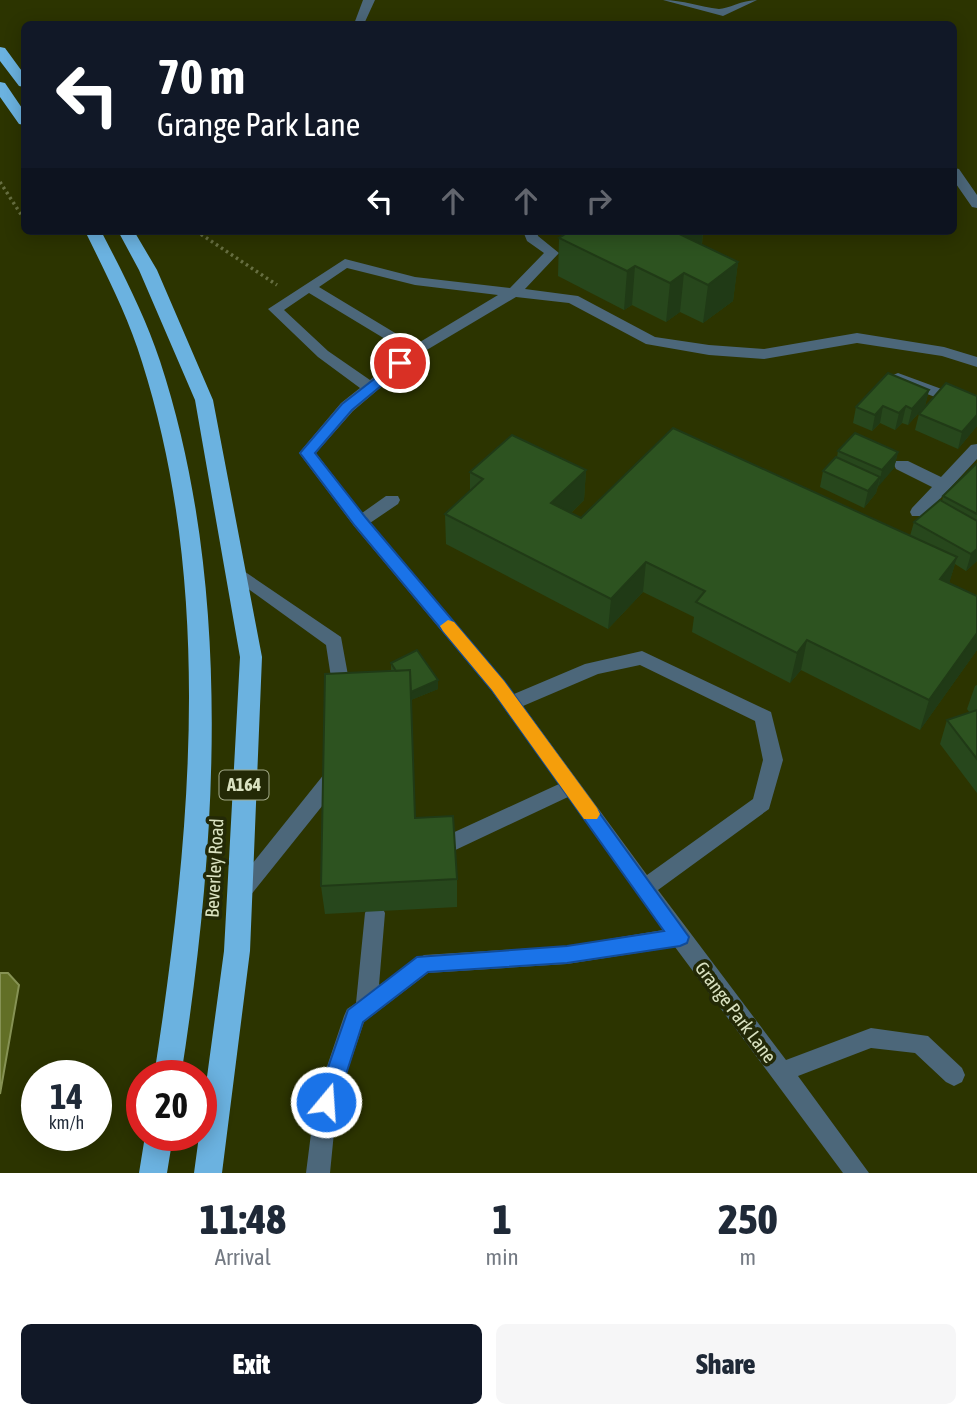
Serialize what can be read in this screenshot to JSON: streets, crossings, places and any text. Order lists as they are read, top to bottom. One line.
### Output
{"streets":{"highway":["A164","Beverley Road"],"street":["Grange Park Lane"]},"page":{"turn":["70 m","Grange Park Lane"],"speed":"14 km/h","limit":"20","eta":["11:48","Arrival","1","min","250","m"],"buttons":["Exit","Share"]}}
